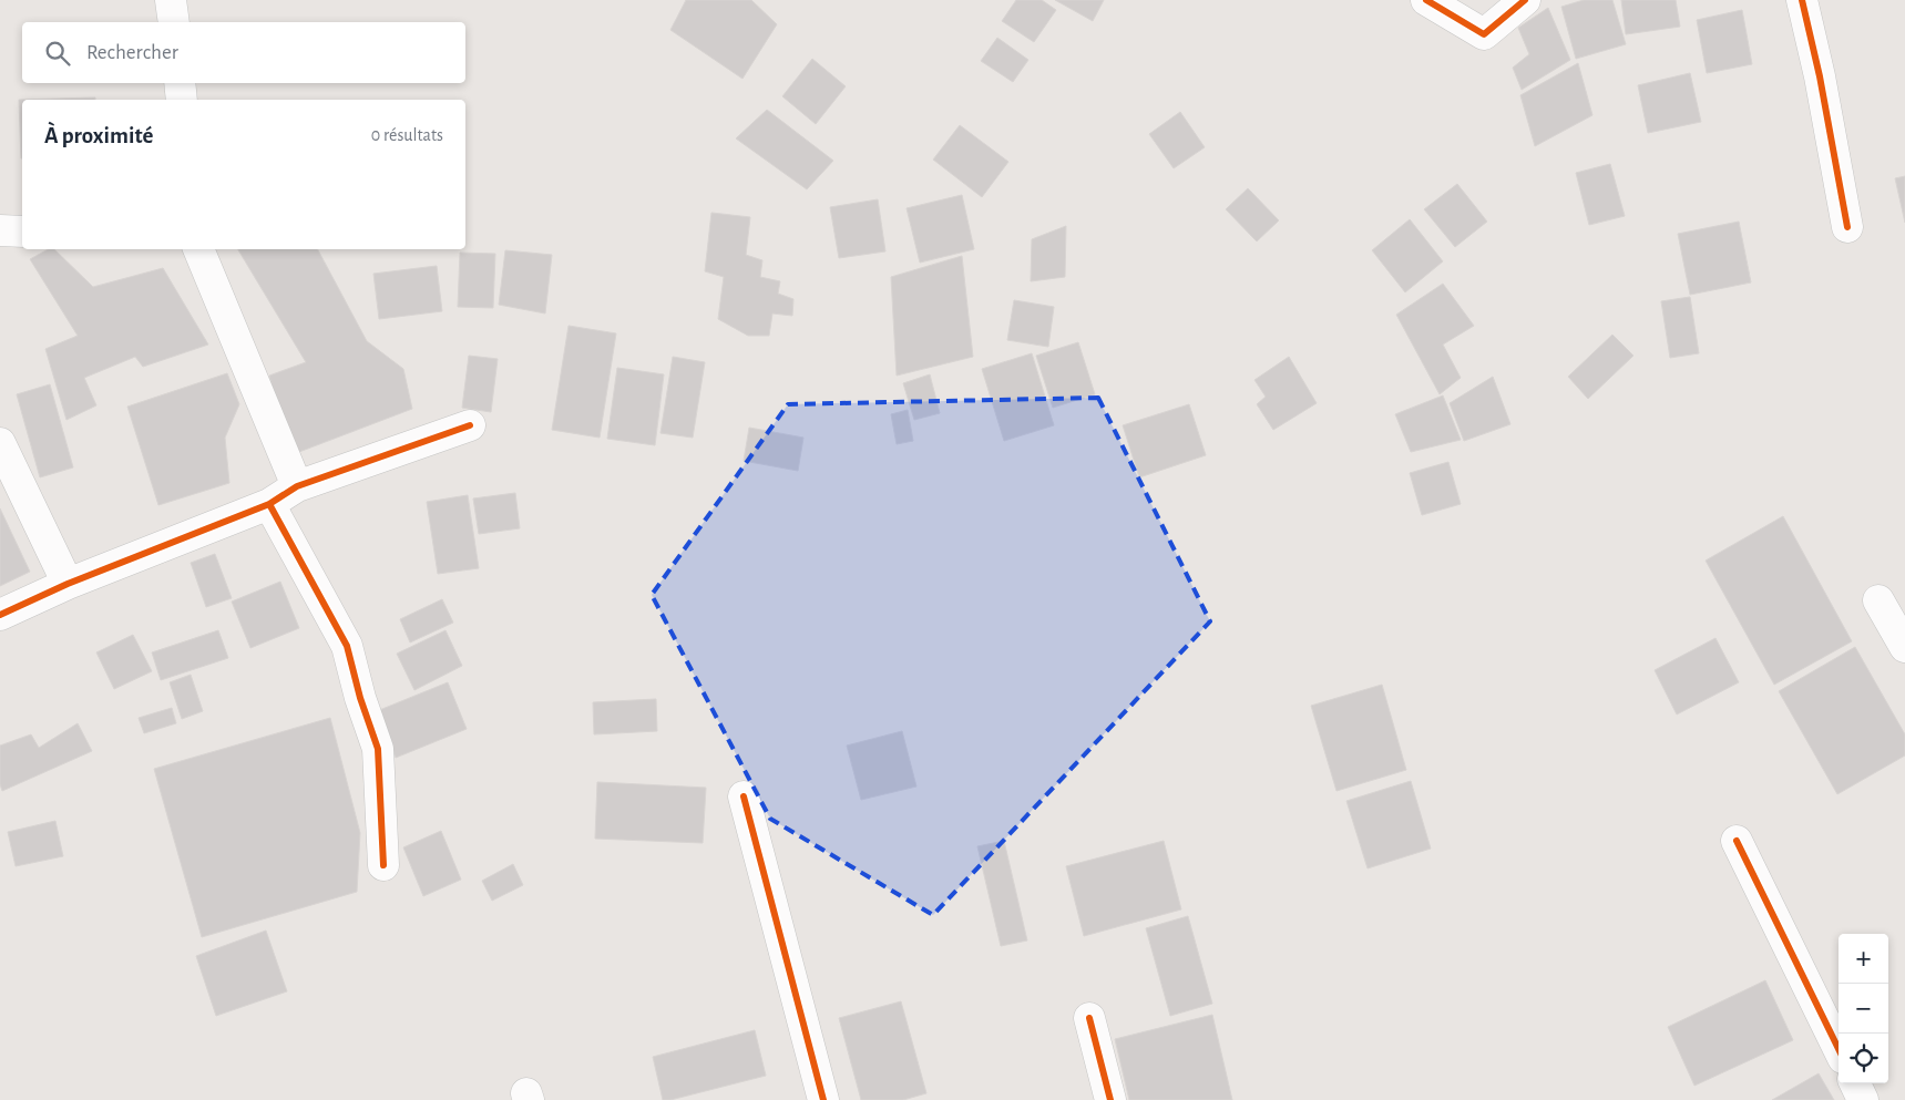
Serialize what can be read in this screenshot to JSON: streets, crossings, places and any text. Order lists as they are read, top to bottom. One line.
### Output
{"page":{"search":"Rechercher","heading":["À proximité","0 résultats"],"map_buttons":["+","−"]}}
